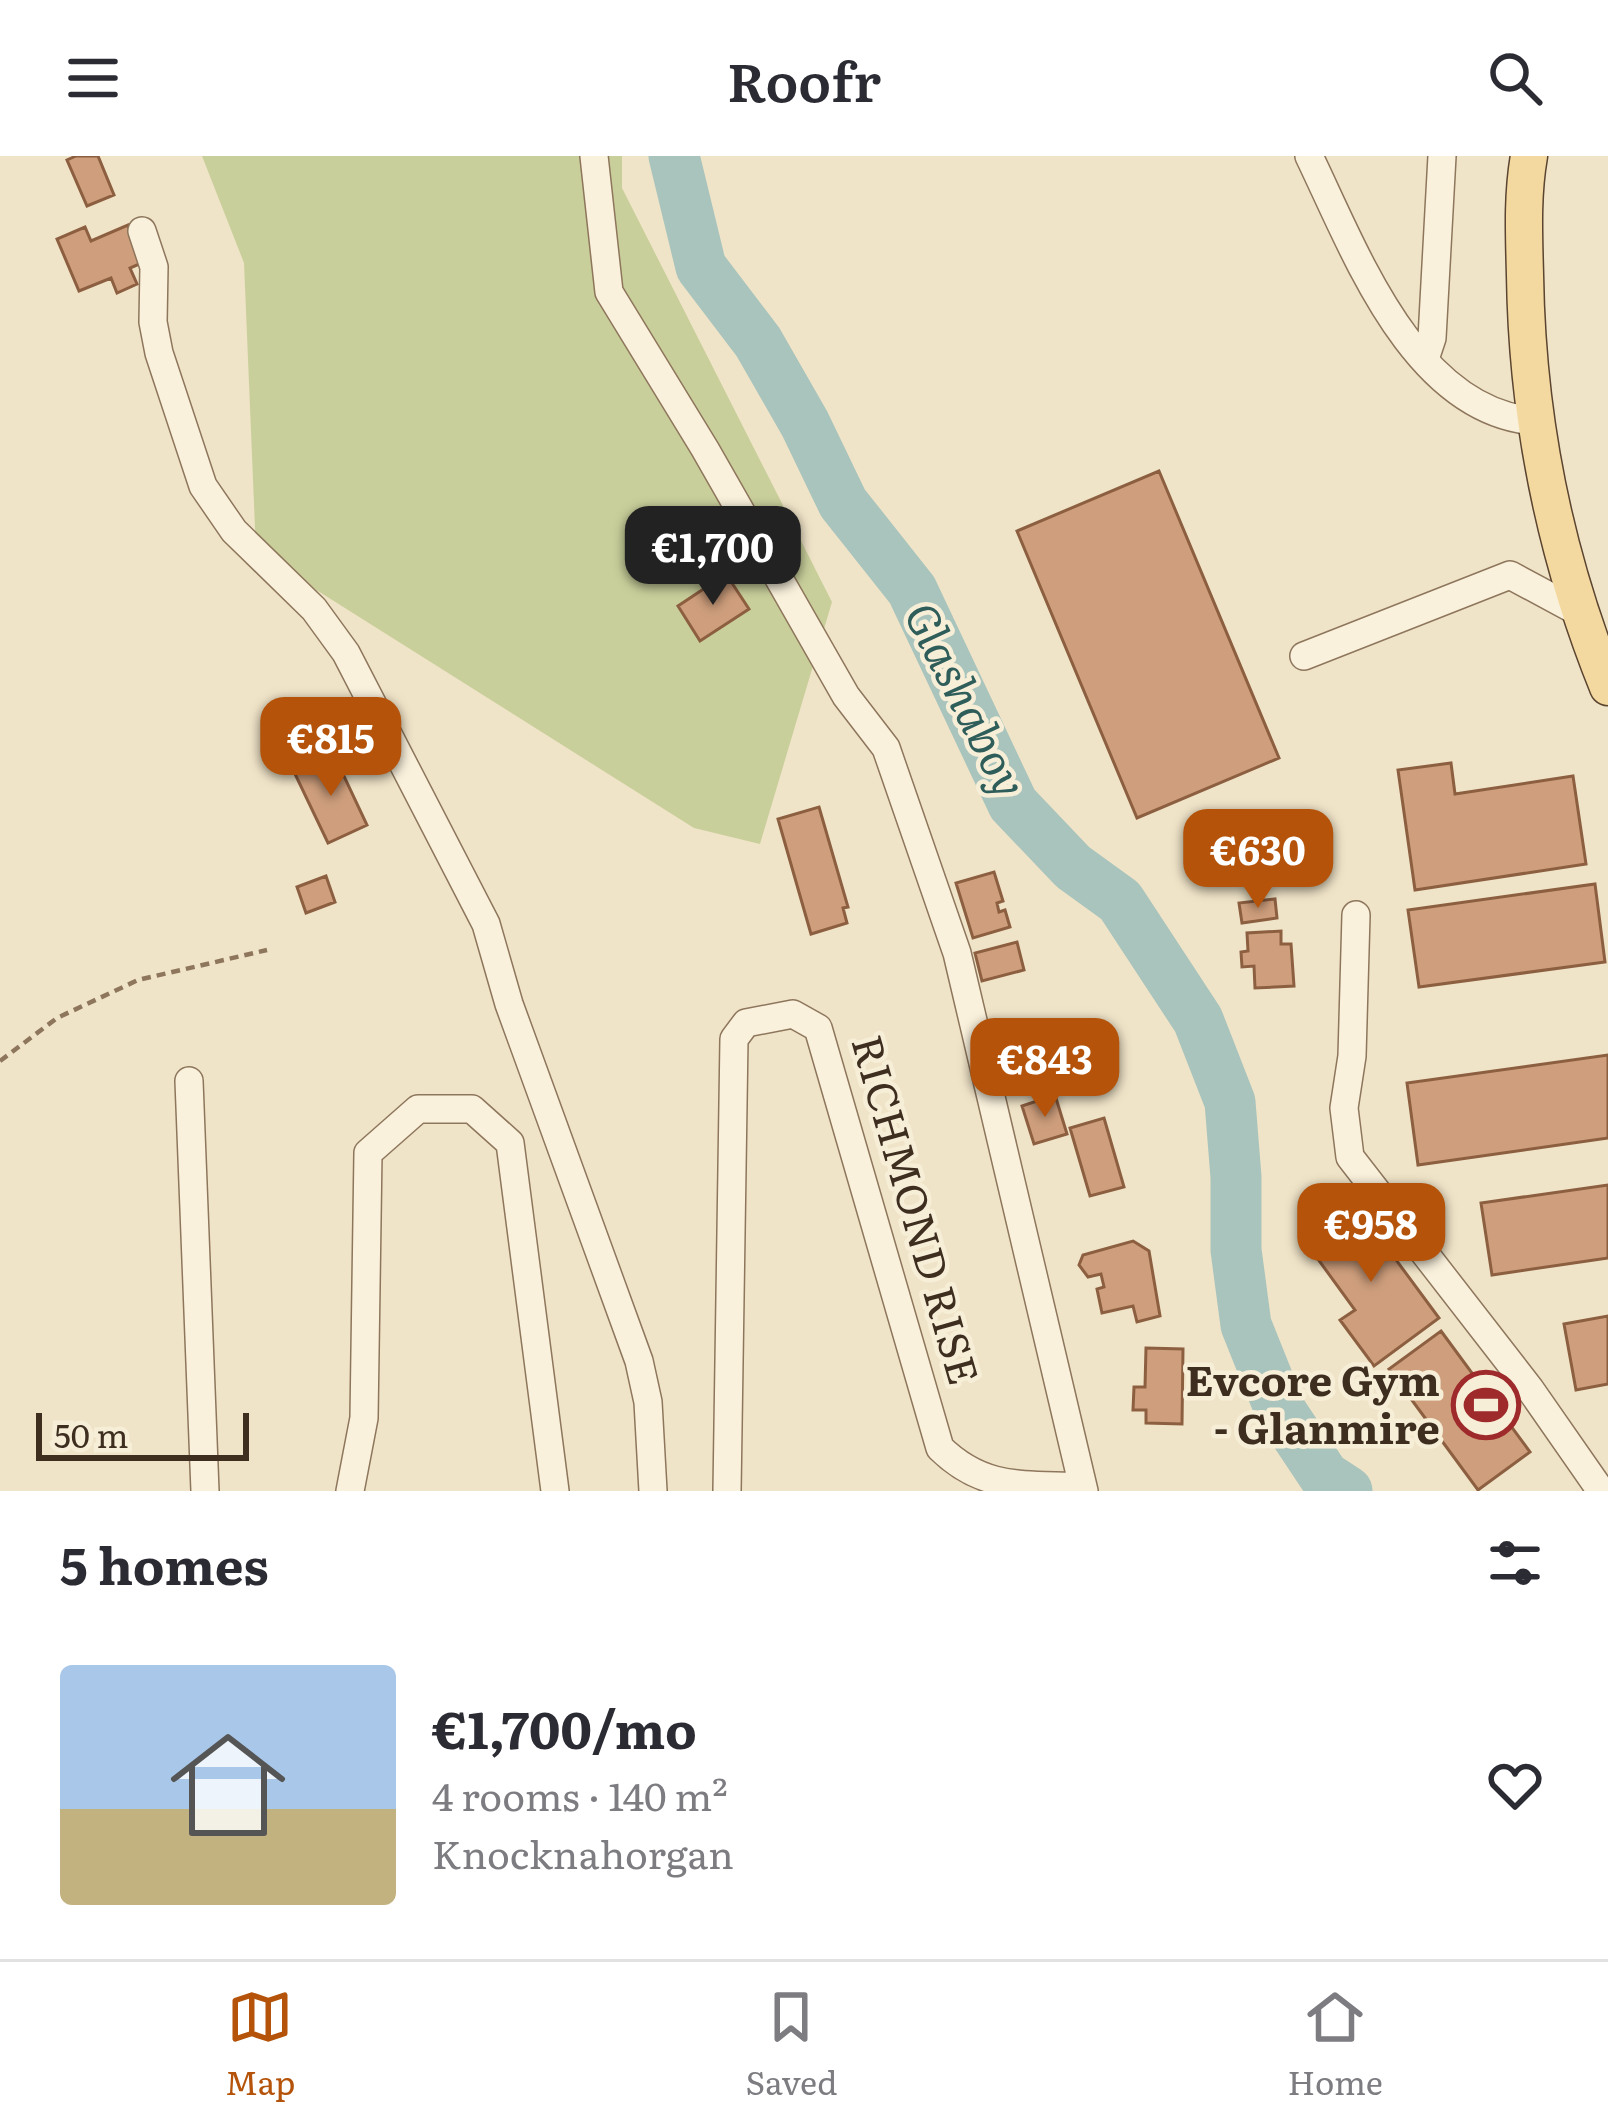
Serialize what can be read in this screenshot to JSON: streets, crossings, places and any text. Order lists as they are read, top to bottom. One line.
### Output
{"streets":{"street":["RICHMOND RISE"]},"water":["Glashaboy"],"places":{"sports":["Evcore Gym - Glanmire"]},"scale_bar":"50 m","page":{"header":"Roofr","price":["€1,700","€815","€630","€843","€958"],"scale":"50 m","heading":"5 homes","list":[{"name":"€1,700/mo","note":"4 rooms · 140 m² · Knocknahorgan"}],"tabs":["Map","Saved","Home"]}}
